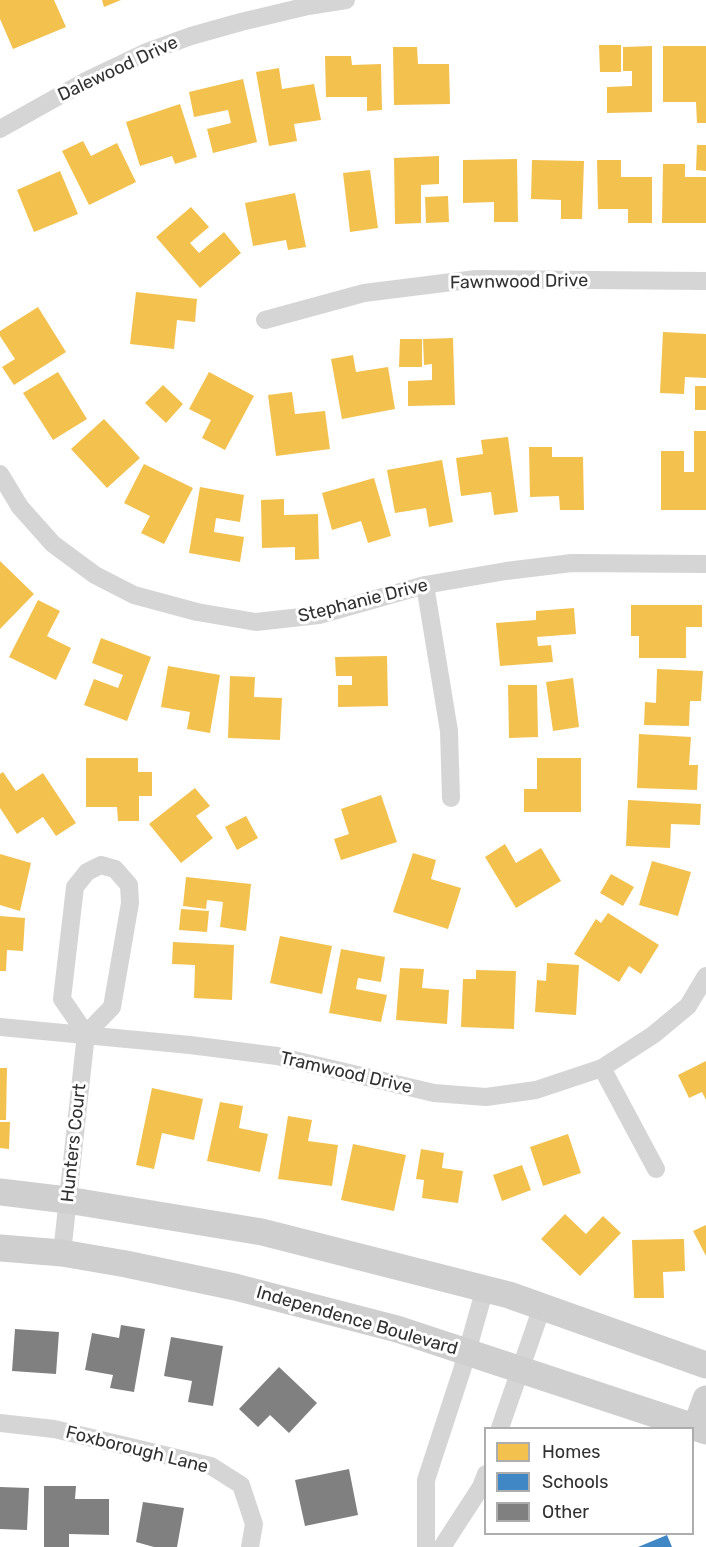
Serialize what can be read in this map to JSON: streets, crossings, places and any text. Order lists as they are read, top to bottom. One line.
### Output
{"streets":{"main road":["Independence Boulevard"],"street":["Dalewood Drive","Fawnwood Drive","Stephanie Drive","Tramwood Drive","Hunters Court","Foxborough Lane"]},"crossings":[["Tramwood Drive","Hunters Court"],["Hunters Court","Independence Boulevard"]],"legend":["Homes","Schools","Other"]}
